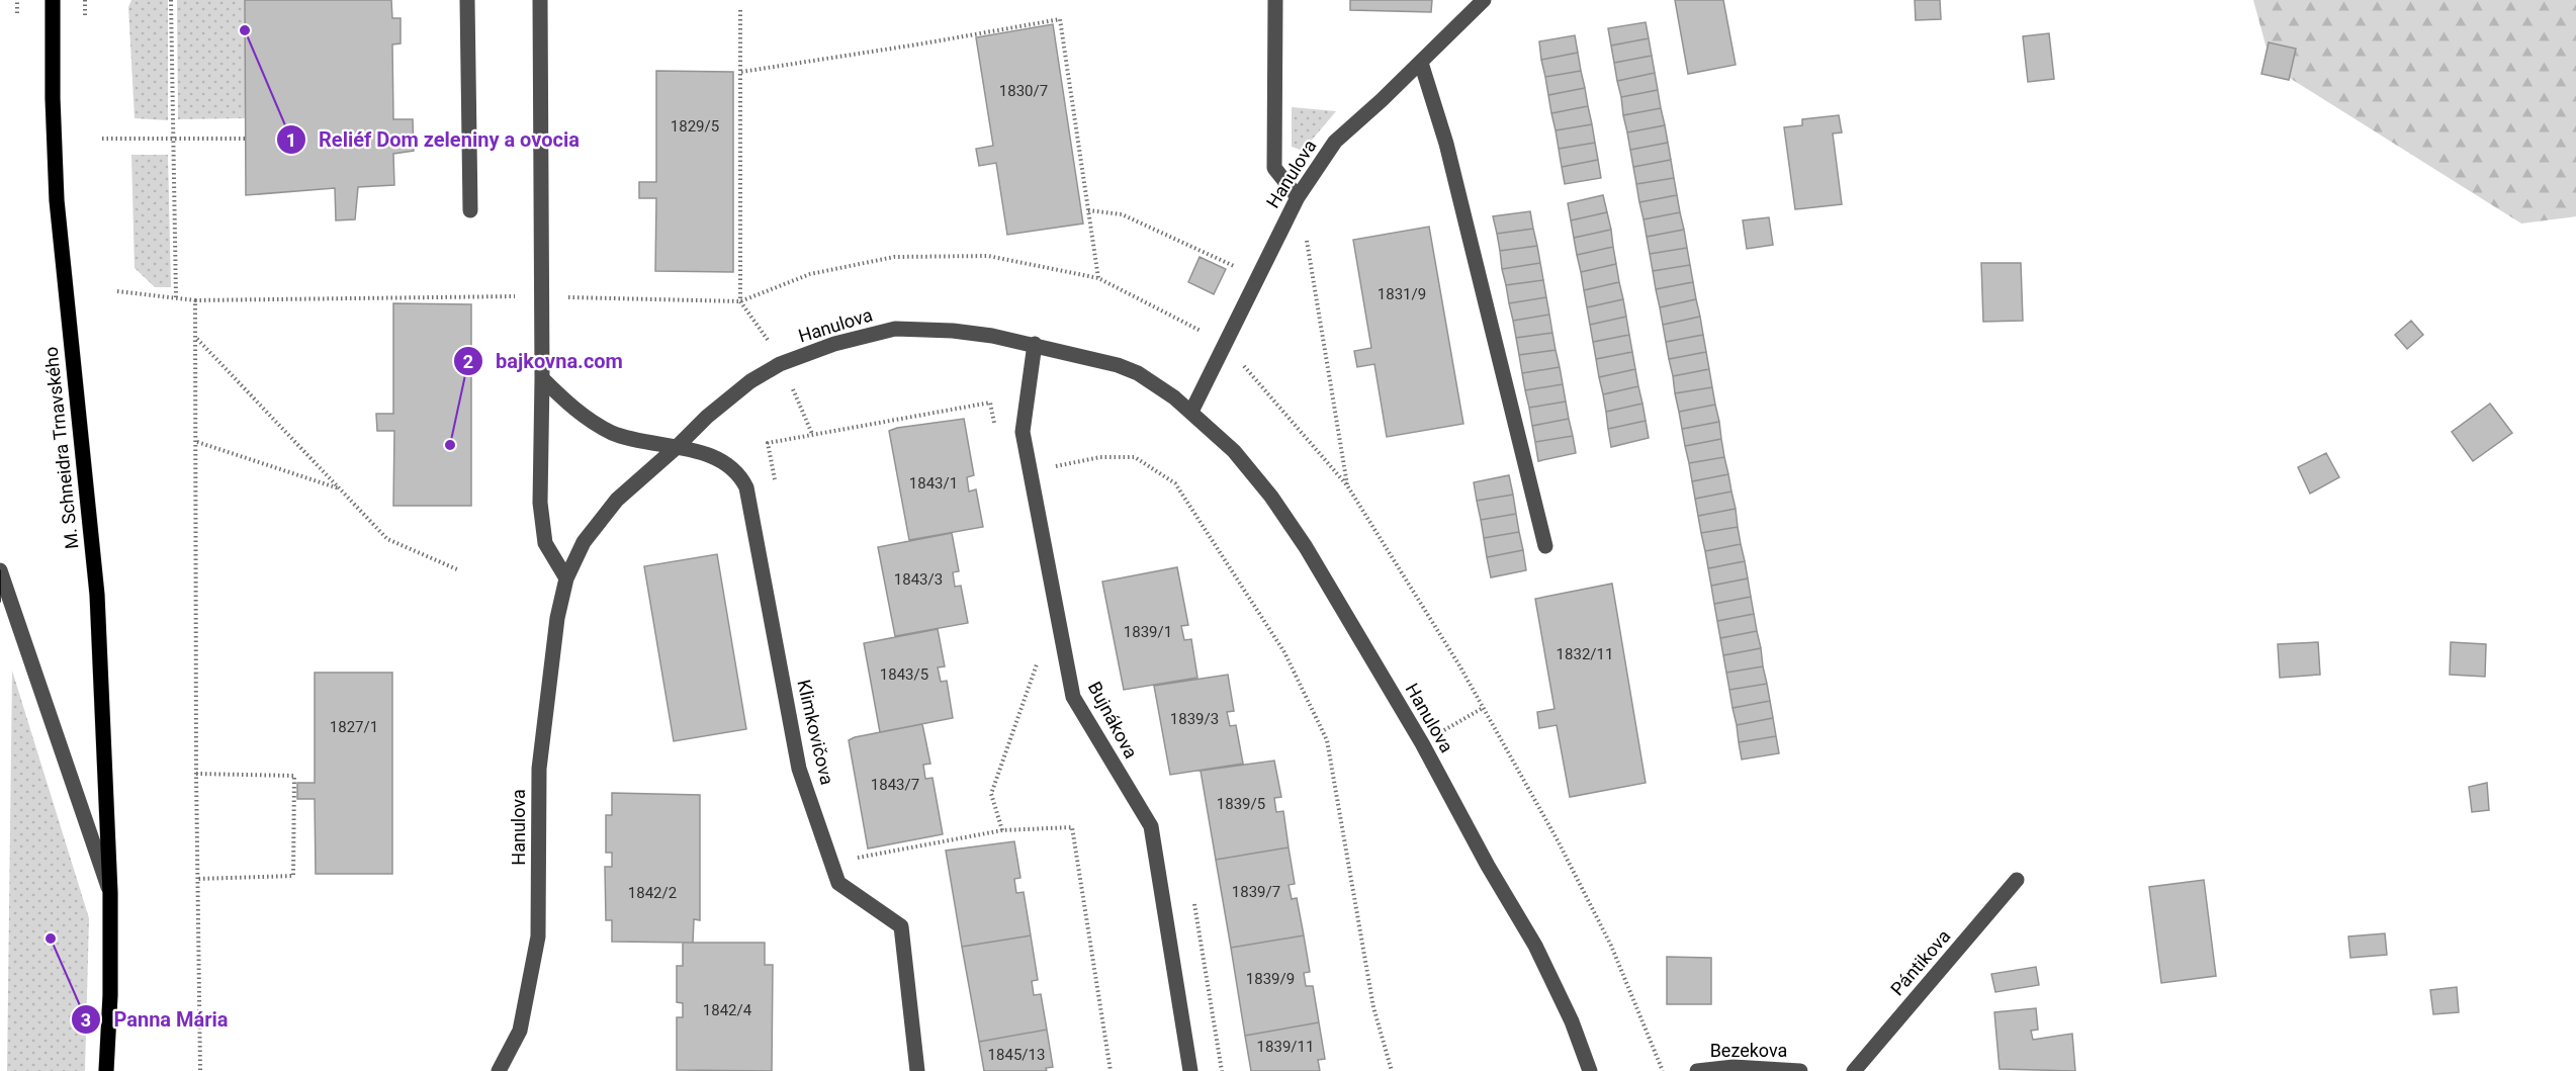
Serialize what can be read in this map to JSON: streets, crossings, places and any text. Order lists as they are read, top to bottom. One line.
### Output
{"streets":{"main road":["M. Schneidra Trnavského"],"street":["Hanulova","Bujnákova","Klimkovičova","Pántikova","Bezekova"]},"crossings":[["Hanulova","Bujnákova"],["Hanulova","Klimkovičova"]],"places":["Reliéf Dom zeleniny a ovocia","bajkovna.com","Panna Mária"],"house_numbers":["1830/7","1829/5","1831/9","1843/1","1843/3","1839/1","1832/11","1843/5","1839/3","1827/1","1843/7","1839/5","1839/7","1842/2","1839/9","1842/4","1839/11","1845/13"]}
